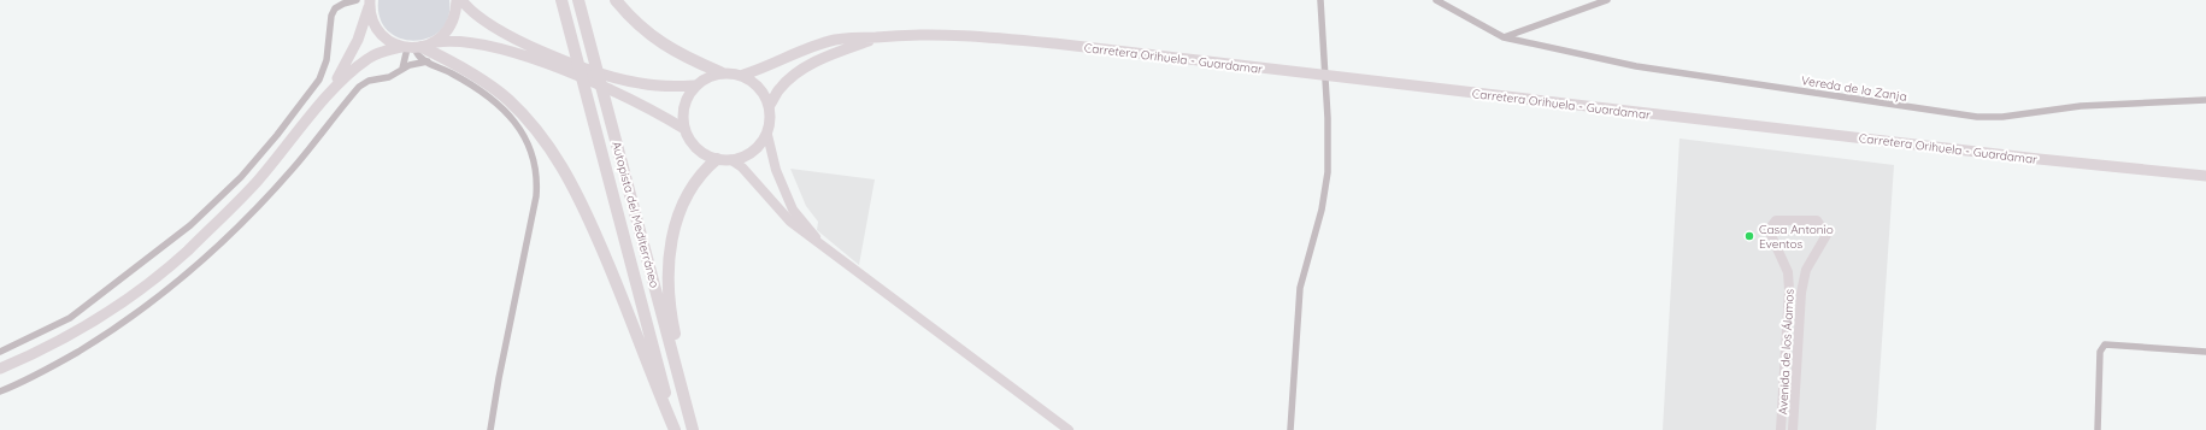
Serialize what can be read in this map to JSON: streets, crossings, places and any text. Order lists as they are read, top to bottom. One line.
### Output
{"streets":{"highway":["Autopista del Mediterráneo"],"main road":["Carretera Orihuela - Guardamar","Avenida de los Álamos"],"street":["Vereda de la Zanja"]},"places":["Casa Antonio Eventos"]}
